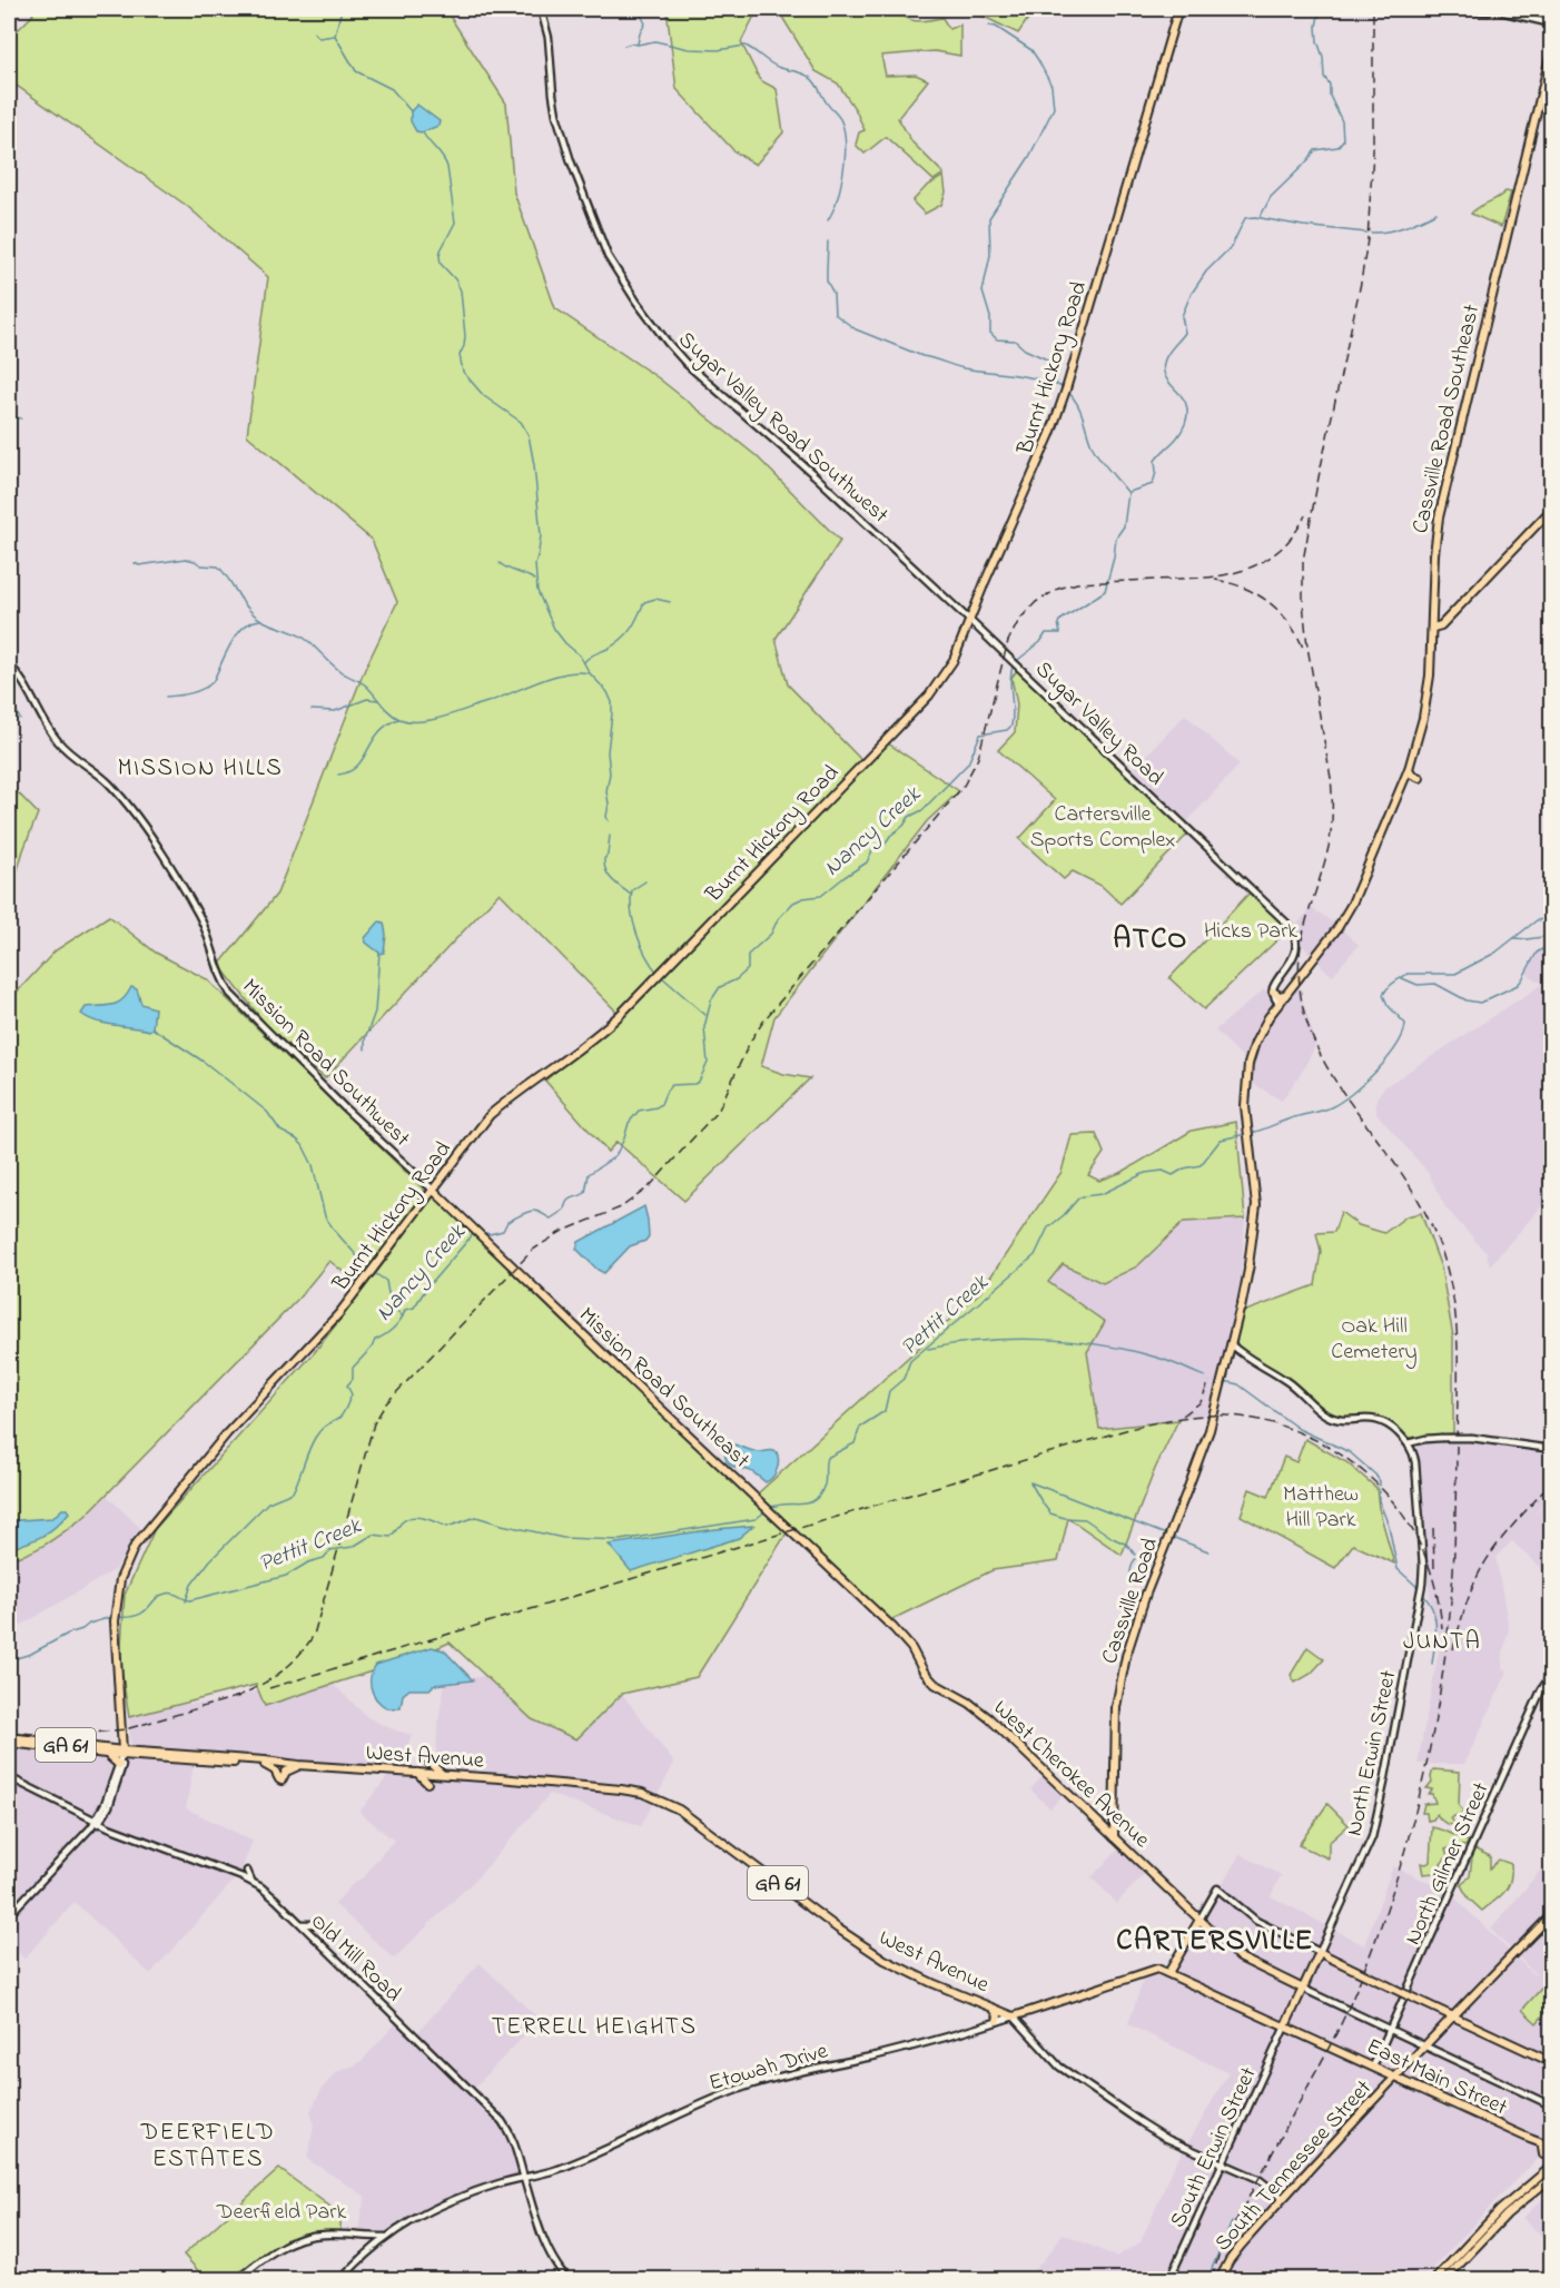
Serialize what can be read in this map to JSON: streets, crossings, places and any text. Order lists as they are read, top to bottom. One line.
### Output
{"streets":{"main road":["Burnt Hickory Road","Cassville Road Southeast","Mission Road Southwest","Mission Road Southeast","Cassville Road","GA 61","North Erwin Street","West Avenue","West Cherokee Avenue","Etowah Drive","East Main Street","South Tennessee Street"],"street":["Sugar Valley Road Southwest","Sugar Valley Road","North Gilmer Street","Old Mill Road","South Erwin Street"]},"crossings":[["Burnt Hickory Road","Sugar Valley Road Southwest"],["Burnt Hickory Road","Sugar Valley Road"],["Burnt Hickory Road","Mission Road Southwest"],["Burnt Hickory Road","West Avenue"],["Cassville Road Southeast","Cassville Road"],["Sugar Valley Road Southwest","Sugar Valley Road"],["Mission Road Southwest","Mission Road Southeast"],["Mission Road Southeast","West Cherokee Avenue"],["Cassville Road","West Cherokee Avenue"],["North Erwin Street","West Cherokee Avenue"],["North Erwin Street","East Main Street"],["North Erwin Street","South Erwin Street"],["West Avenue","Etowah Drive"],["West Avenue","South Erwin Street"],["West Avenue","South Tennessee Street"],["West Cherokee Avenue","North Gilmer Street"],["West Cherokee Avenue","South Tennessee Street"],["North Gilmer Street","East Main Street"],["Old Mill Road","Etowah Drive"],["Etowah Drive","East Main Street"],["East Main Street","South Erwin Street"],["East Main Street","South Tennessee Street"]],"districts":["MISSION HILLS","ATCO","JUNTA","CARTERSVILLE","TERRELL HEIGHTS","DEERFIELD ESTATES"],"water":["Nancy Creek","Pettit Creek"],"parks":["Cartersville Sports Complex","Hicks Park","Oak Hill Cemetery","Matthew Hill Park","Deerfield Park"]}
